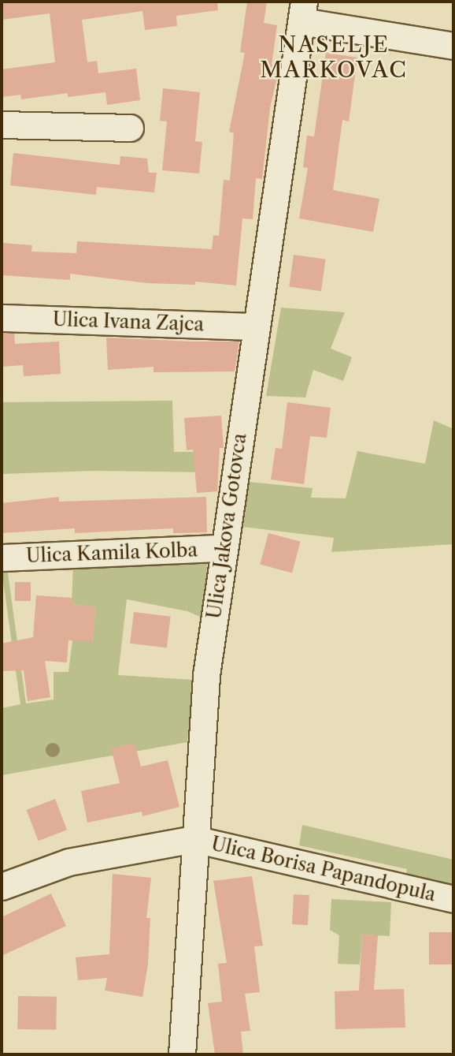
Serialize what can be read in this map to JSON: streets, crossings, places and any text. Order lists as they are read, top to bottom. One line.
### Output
{"streets":{"street":["Ulica Ivana Zajca","Ulica Jakova Gotovca","Ulica Kamila Kolba","Ulica Borisa Papandopula"]},"crossings":[["Ulica Ivana Zajca","Ulica Jakova Gotovca"],["Ulica Jakova Gotovca","Ulica Kamila Kolba"],["Ulica Jakova Gotovca","Ulica Borisa Papandopula"]],"districts":["NASELJE MARKOVAC"]}
